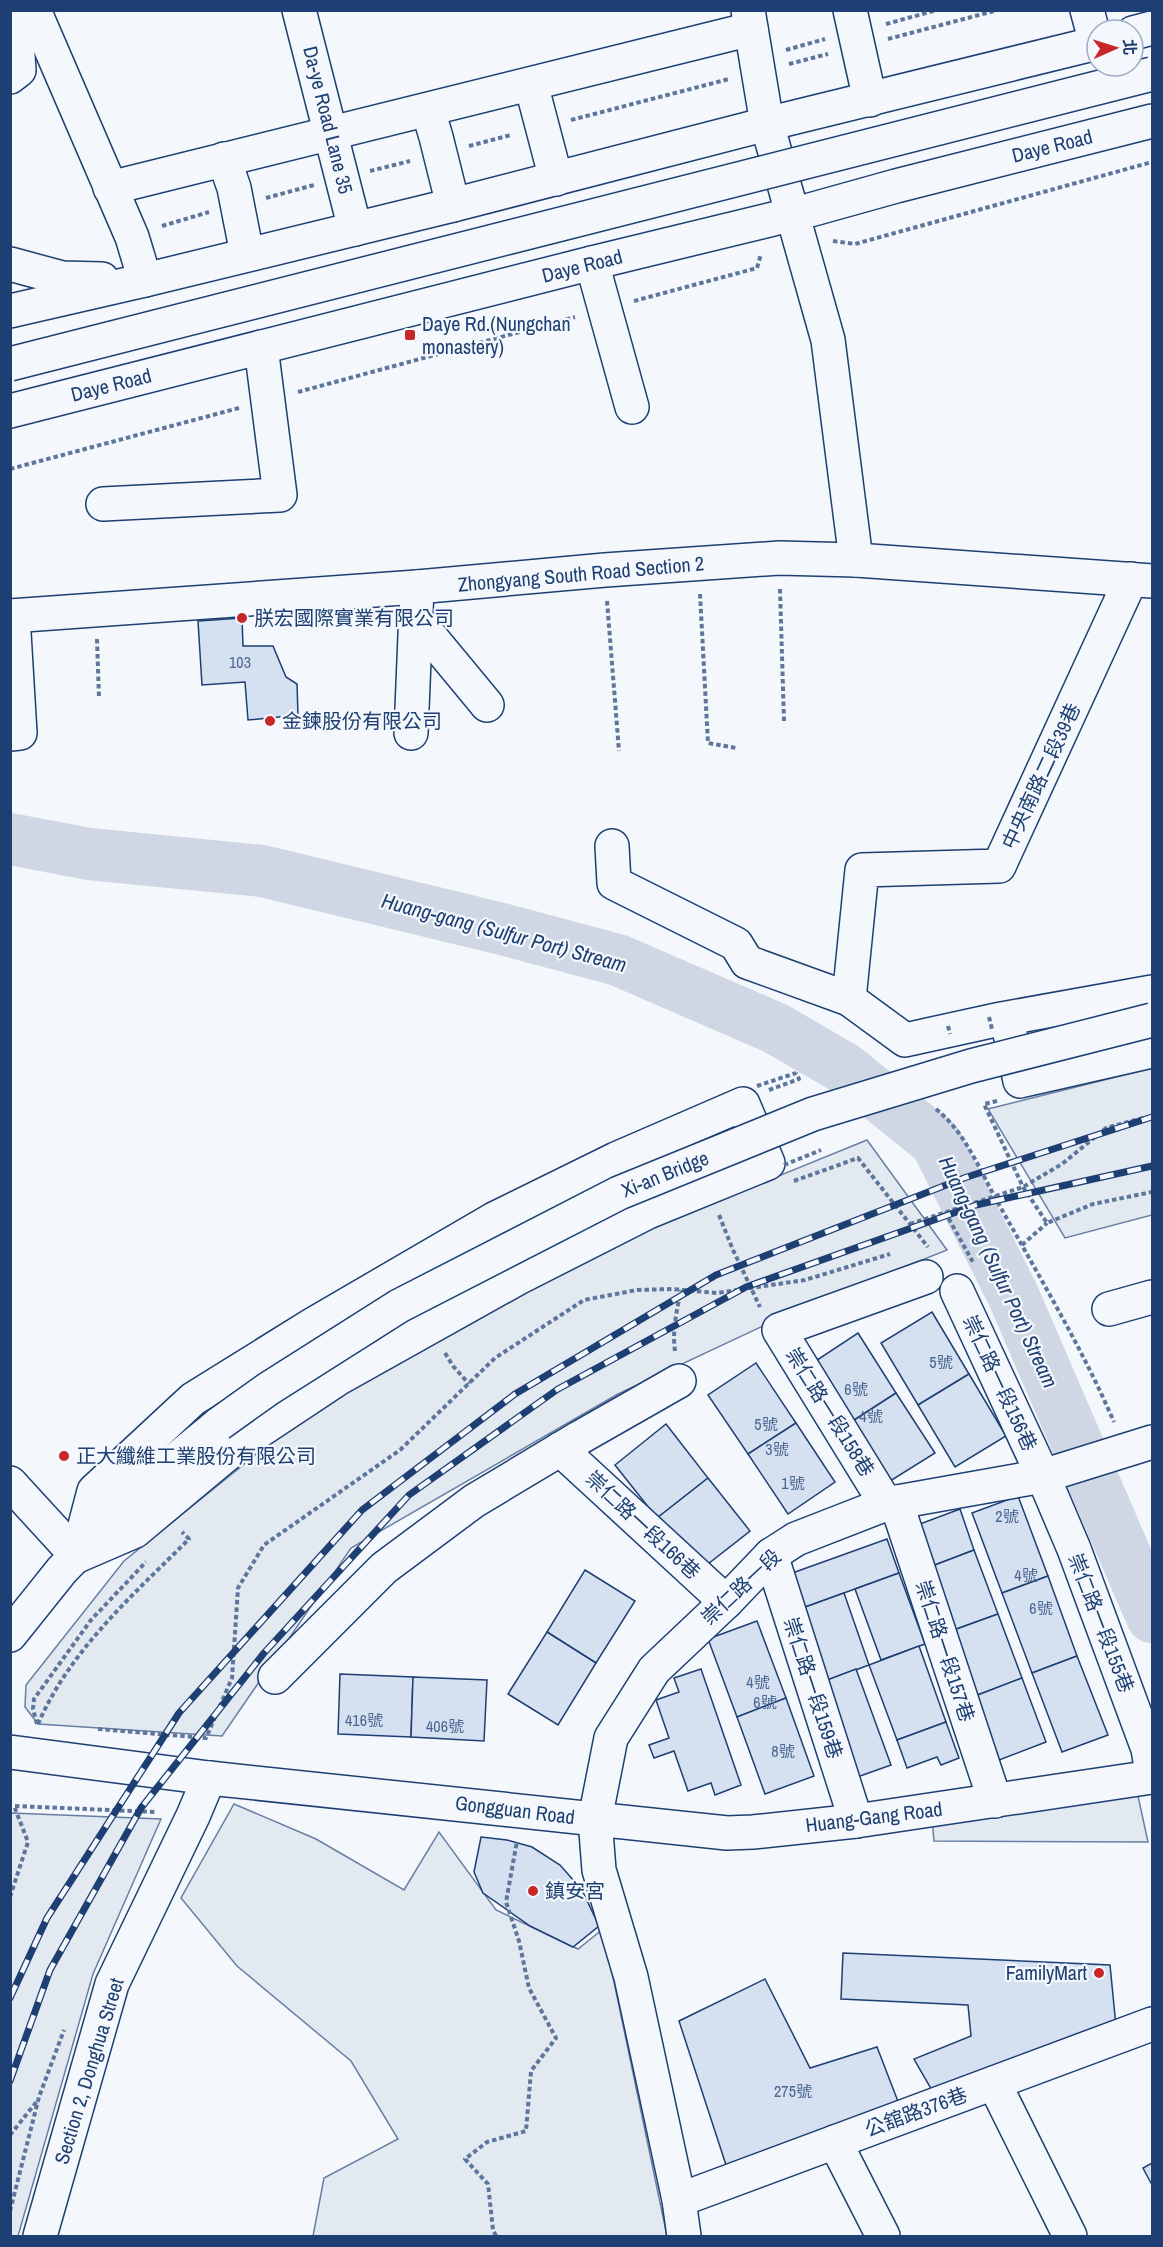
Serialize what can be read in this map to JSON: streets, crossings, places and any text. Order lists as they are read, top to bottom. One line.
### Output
{"streets":{"main road":["Da-ye Road Lane 35","Daye Road","Zhongyang South Road Section 2","中央南路二段39巷","Xi-an Bridge","崇仁路一段156巷","崇仁路一段158巷","崇仁路一段166巷","崇仁路一段","崇仁路一段155巷","崇仁路一段157巷","崇仁路一段159巷","Gongguan Road","Huang-Gang Road","Section 2, Donghua Street","公舘路376巷"]},"crossings":[["Zhongyang South Road Section 2","中央南路二段39巷"],["崇仁路一段156巷","崇仁路一段"],["崇仁路一段156巷","崇仁路一段155巷"],["崇仁路一段158巷","崇仁路一段"],["崇仁路一段158巷","崇仁路一段157巷"],["崇仁路一段166巷","崇仁路一段"],["崇仁路一段","崇仁路一段155巷"],["崇仁路一段","崇仁路一段157巷"],["崇仁路一段","崇仁路一段159巷"],["崇仁路一段","Gongguan Road"],["崇仁路一段","Huang-Gang Road"],["崇仁路一段157巷","Huang-Gang Road"],["崇仁路一段159巷","Huang-Gang Road"],["Gongguan Road","Huang-Gang Road"],["Gongguan Road","Section 2, Donghua Street"],["Gongguan Road","公舘路376巷"]],"water":["Huang-gang (Sulfur Port) Stream"],"places":{"transit":["Daye Rd.(Nungchan monastery)"],"other":["朕宏國際實業有限公司","金鍊股份有限公司","正大纖維工業股份有限公司","鎮安宮","FamilyMart"]},"house_numbers":["103","5號","6號","4號","5號","3號","1號","2號","4號","6號","4號","6號","416號","406號","8號","275號"],"north":"right"}
